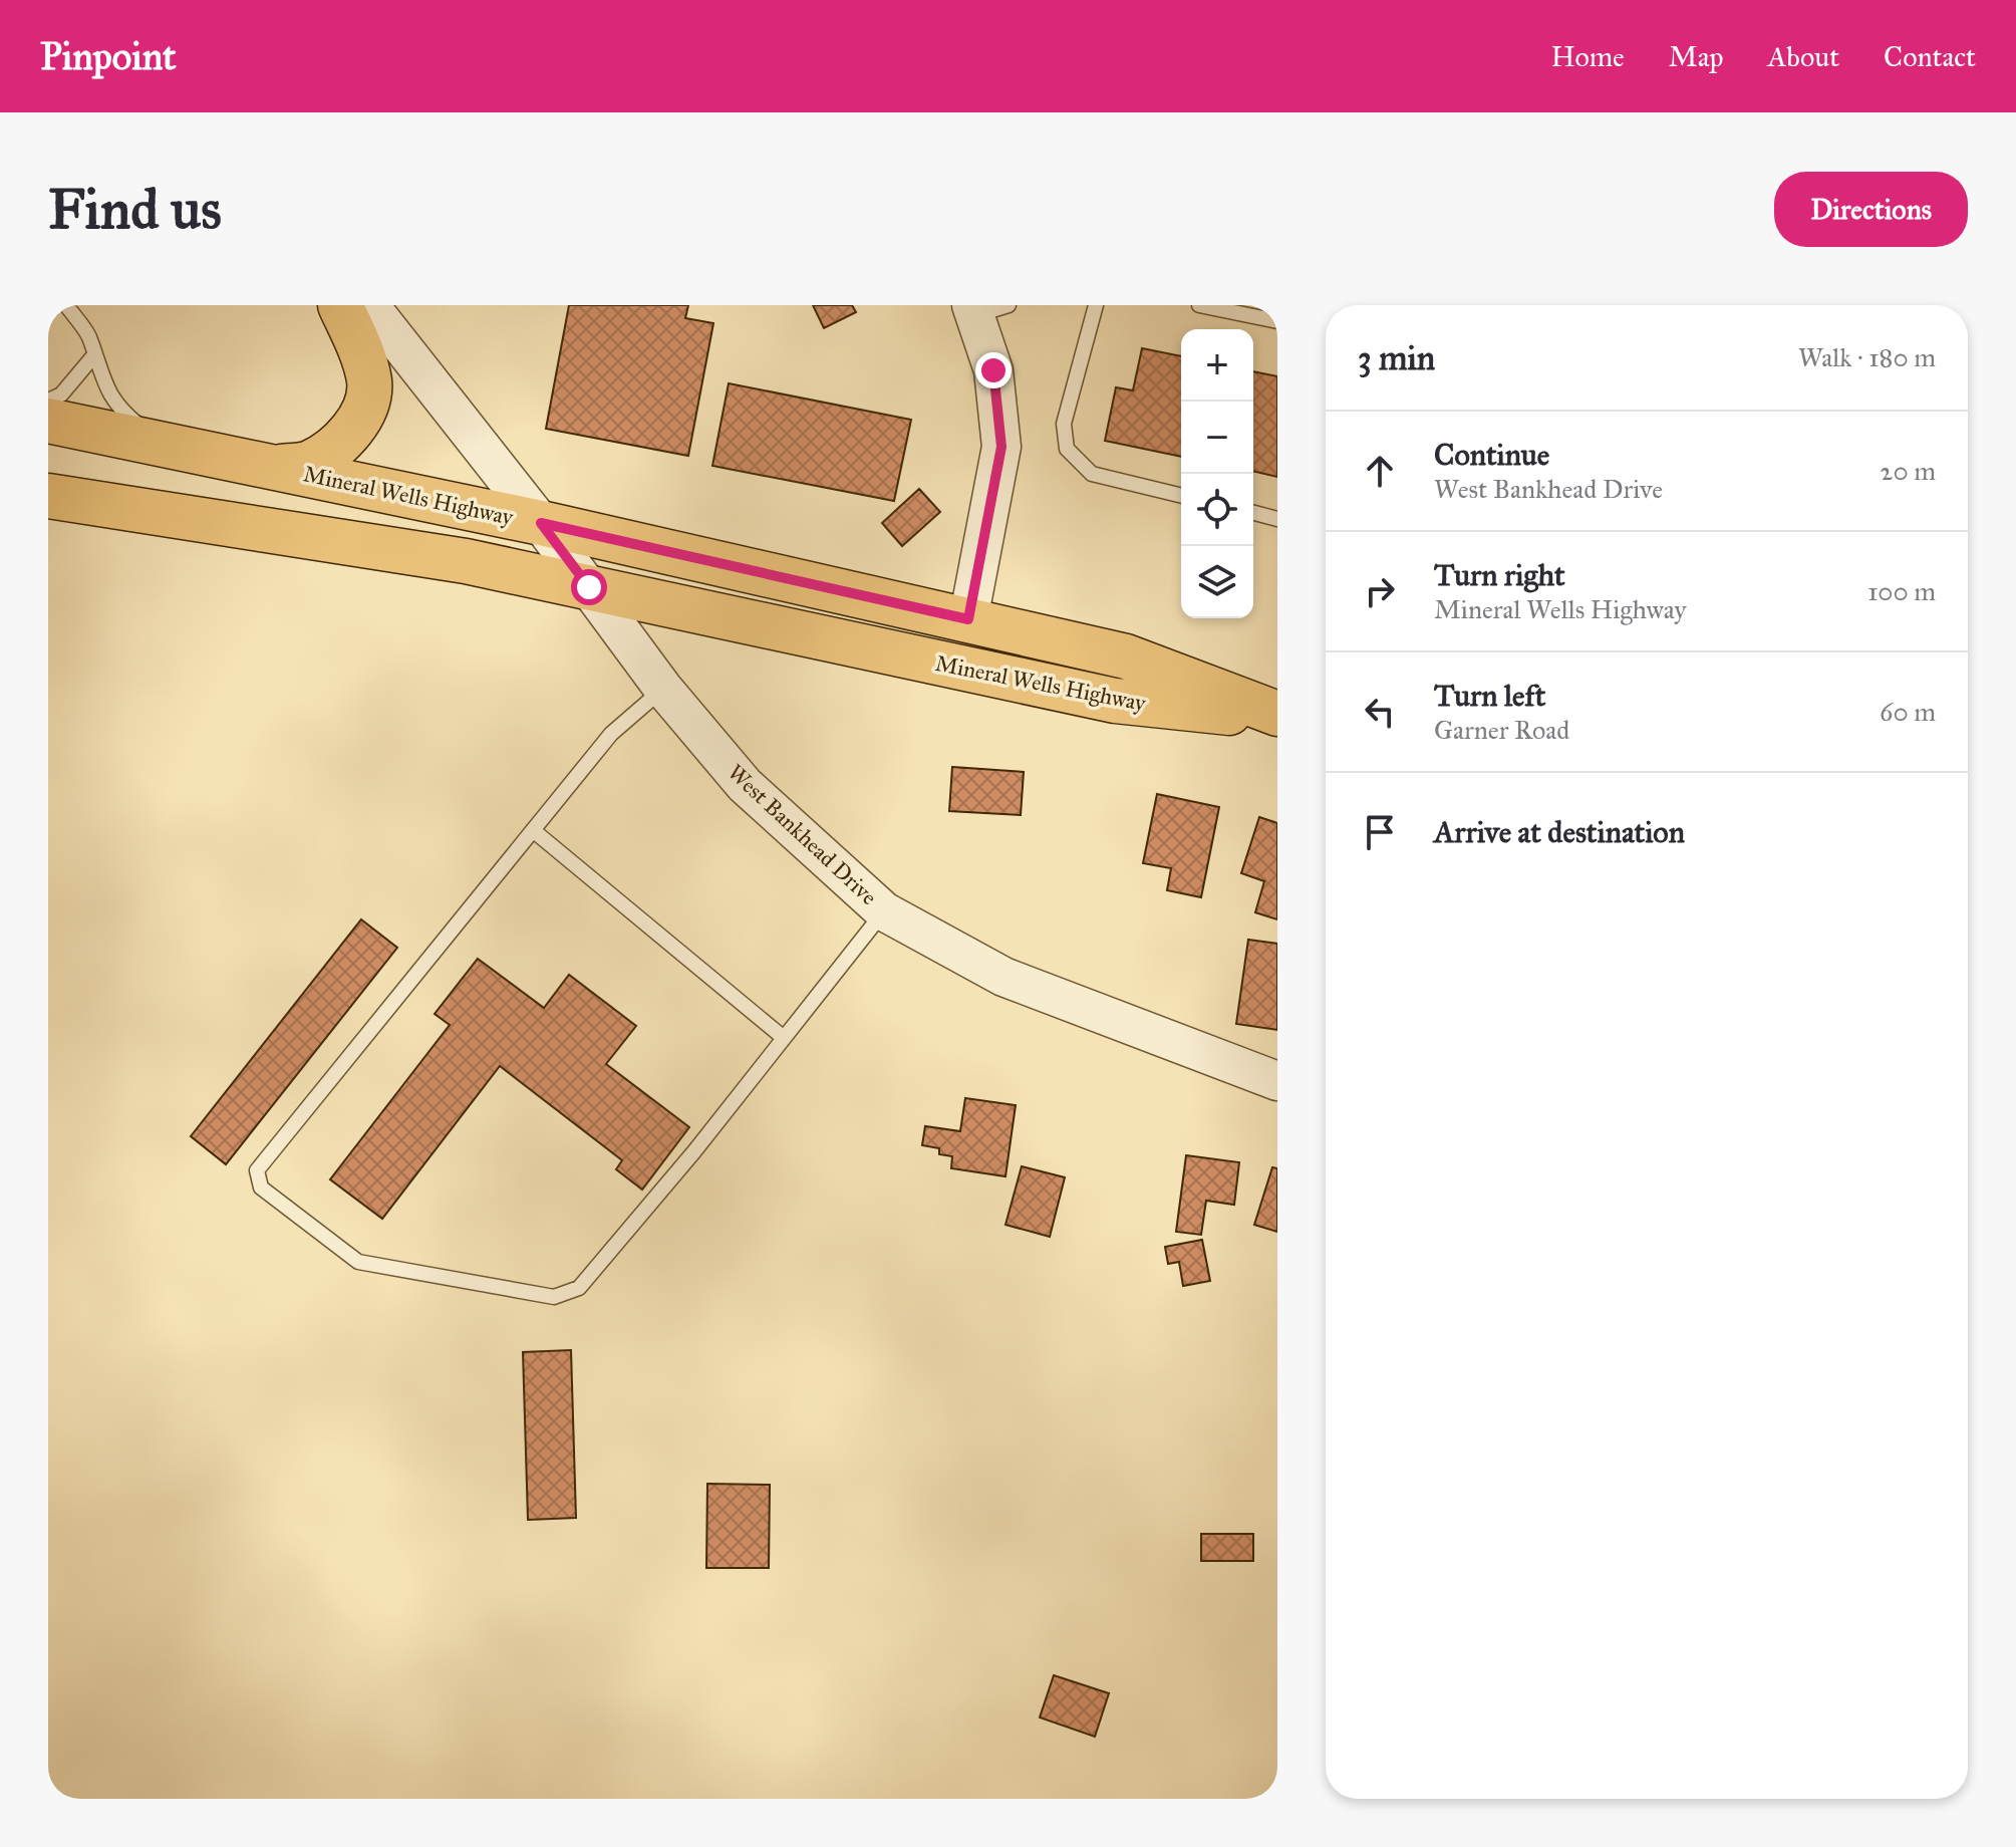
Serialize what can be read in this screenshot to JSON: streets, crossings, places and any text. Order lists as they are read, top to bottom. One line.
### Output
{"streets":{"main road":["Mineral Wells Highway"],"street":["West Bankhead Drive"]},"crossings":[["Mineral Wells Highway","West Bankhead Drive"]],"page":{"header":"Pinpoint","nav":["Home","Map","About","Contact"],"buttons":"Directions","title":"Find us","heading":["3 min","Walk · 180 m"],"map_buttons":["+","−"],"list":[["Continue","West Bankhead Drive","20 m"],["Turn right","Mineral Wells Highway","100 m"],["Turn left","Garner Road","60 m"],"Arrive at destination"]}}
